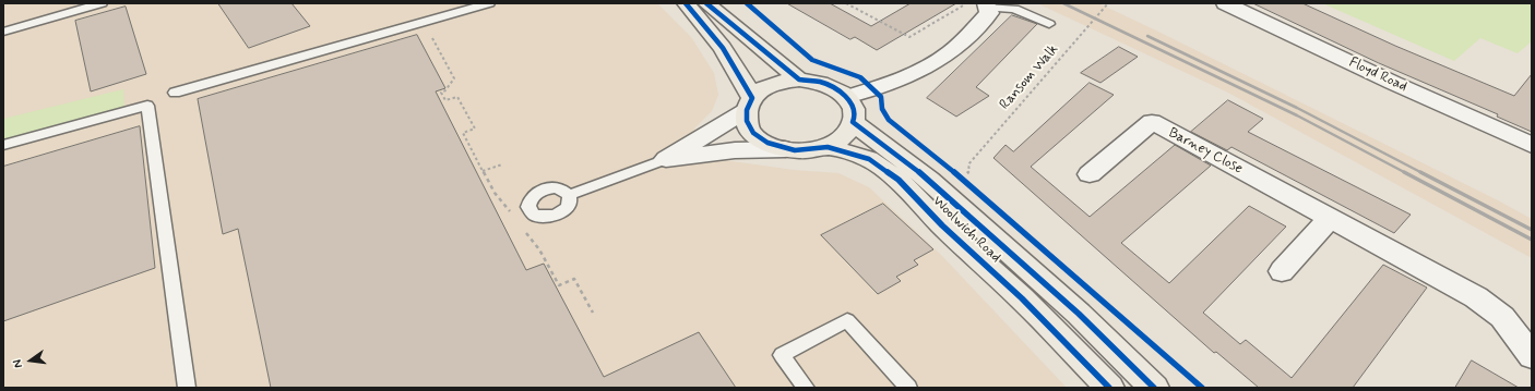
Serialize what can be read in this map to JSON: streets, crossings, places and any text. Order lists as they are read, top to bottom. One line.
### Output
{"streets":{"main road":["Woolwich Road"],"street":["Floyd Road","Barney Close"],"path":["Ransom Walk"]},"north":"left"}
